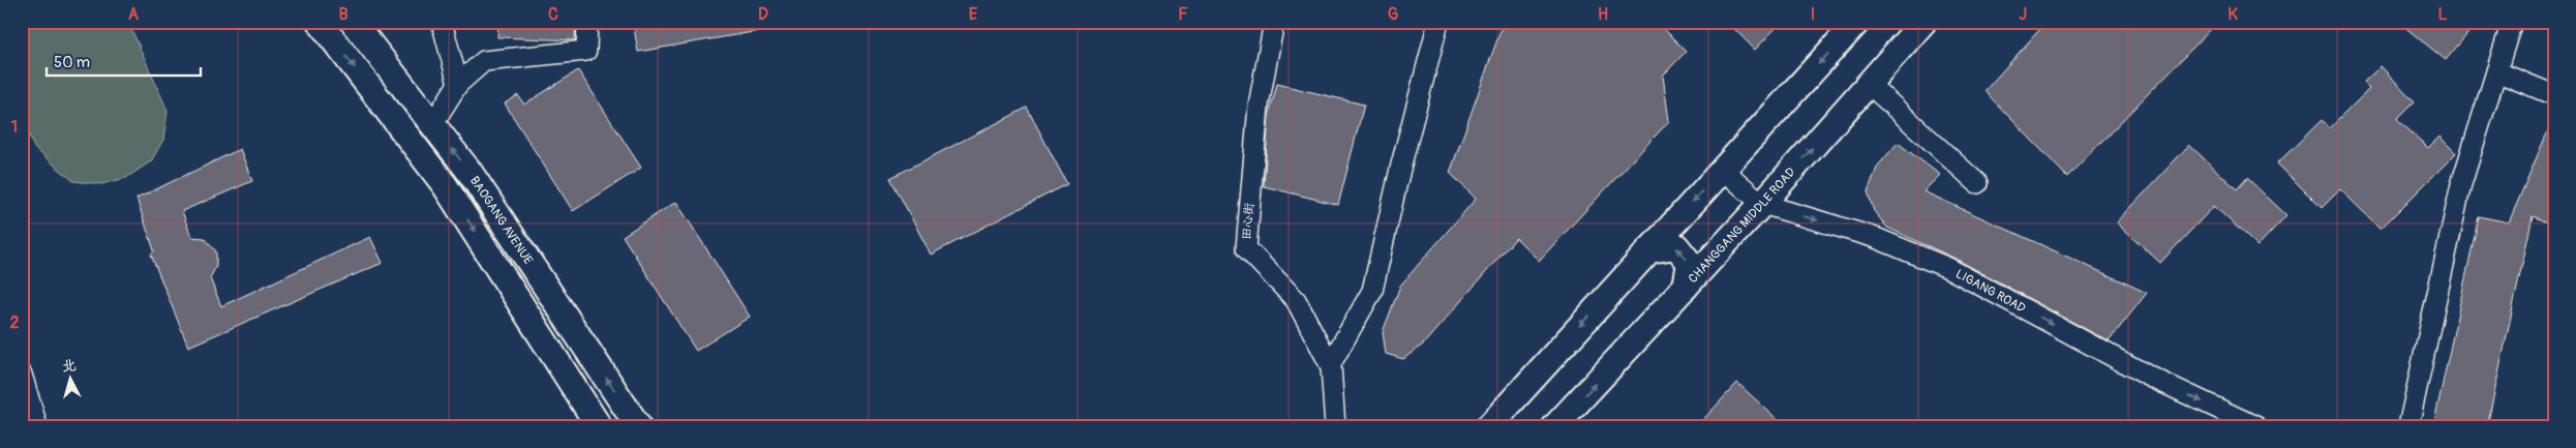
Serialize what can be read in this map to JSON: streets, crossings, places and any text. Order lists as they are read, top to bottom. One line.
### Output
{"streets":{"main road":["BAOGANG AVENUE","CHANGGANG MIDDLE ROAD"],"street":["田心街","LIGANG ROAD"]},"crossings":[["CHANGGANG MIDDLE ROAD","LIGANG ROAD"]],"one_way":["LIGANG ROAD"],"scale_bar":"50 m","north":"top","grid":{"columns":["A","B","C","D","E","F","G","H","I","J","K","L"],"rows":["1","2"]}}
